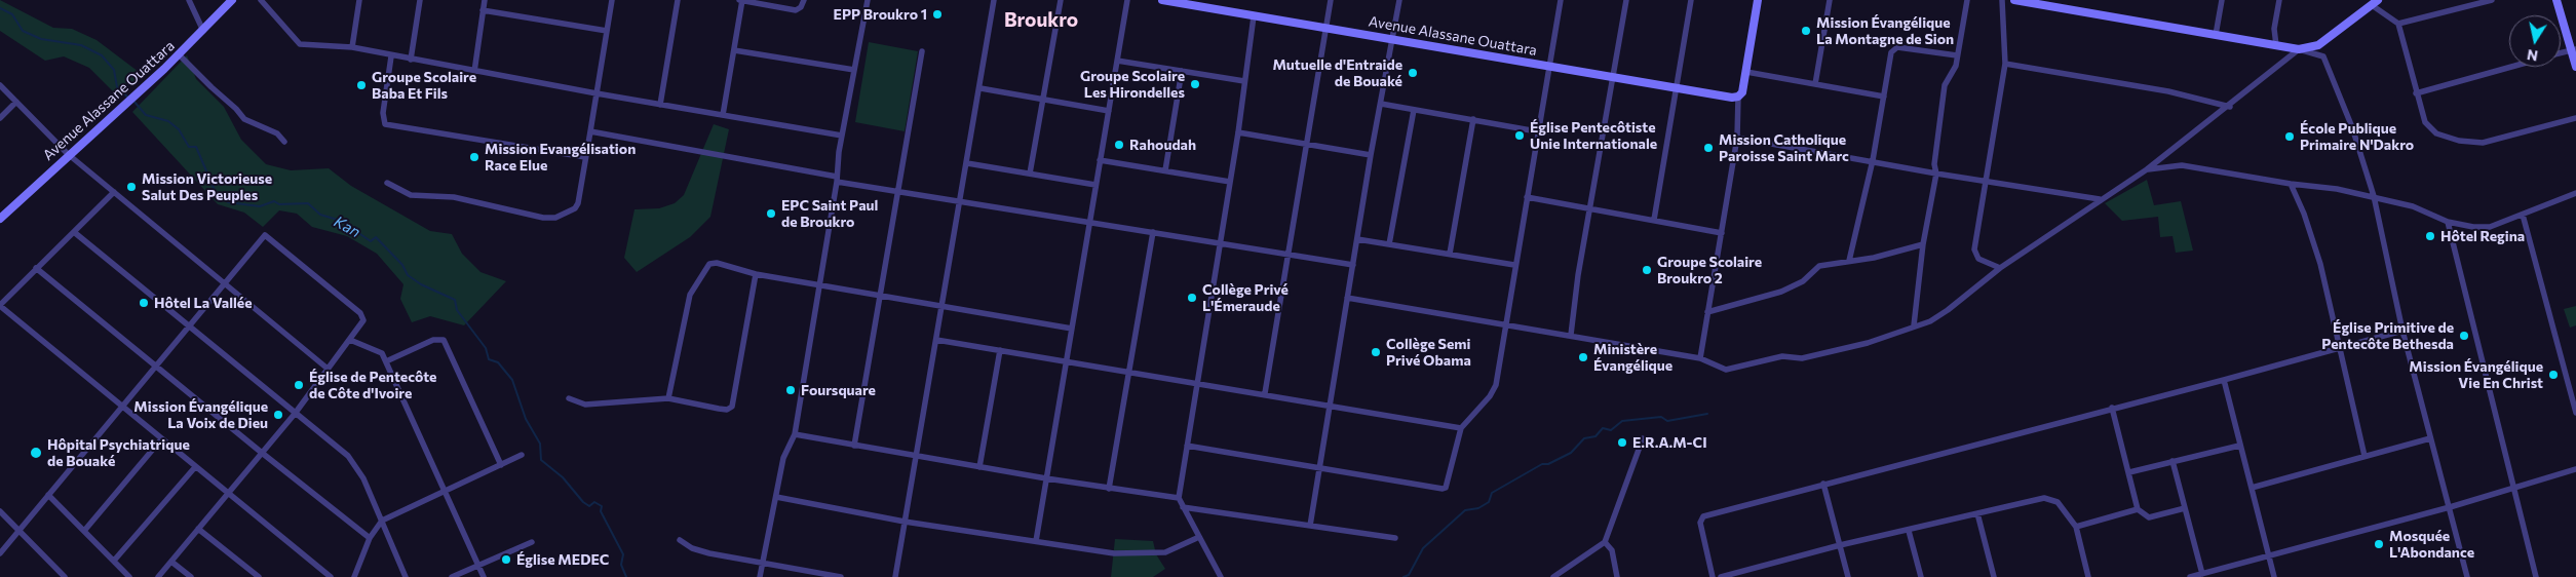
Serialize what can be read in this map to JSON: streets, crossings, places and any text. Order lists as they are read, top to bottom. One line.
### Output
{"streets":{"street":["Avenue Alassane Ouattara"]},"districts":["Broukro"],"water":["Kan"],"places":["EPP Broukro 1","Mission Évangélique La Montagne de Sion","Mutuelle d'Entraide de Bouaké","Groupe Scolaire Les Hirondelles","Groupe Scolaire Baba Et Fils","Église Pentecôtiste Unie Internationale","École Publique Primaire N'Dakro","Rahoudah","Mission Catholique Paroisse Saint Marc","Mission Evangélisation Race Elue","Mission Victorieuse Salut Des Peuples","EPC Saint Paul de Broukro","Hôtel Regina","Groupe Scolaire Broukro 2","Collège Privé L'Émeraude","Hôtel La Vallée","Église Primitive de Pentecôte Bethesda","Collège Semi Privé Obama","Ministère Évangélique","Mission Évangélique Vie En Christ","Église de Pentecôte de Côte d'Ivoire","Foursquare","Mission Évangélique La Voix de Dieu","E.R.A.M-CI","Hôpital Psychiatrique de Bouaké","Mosquée L'Abondance","Église MEDEC"],"north":"bottom"}
